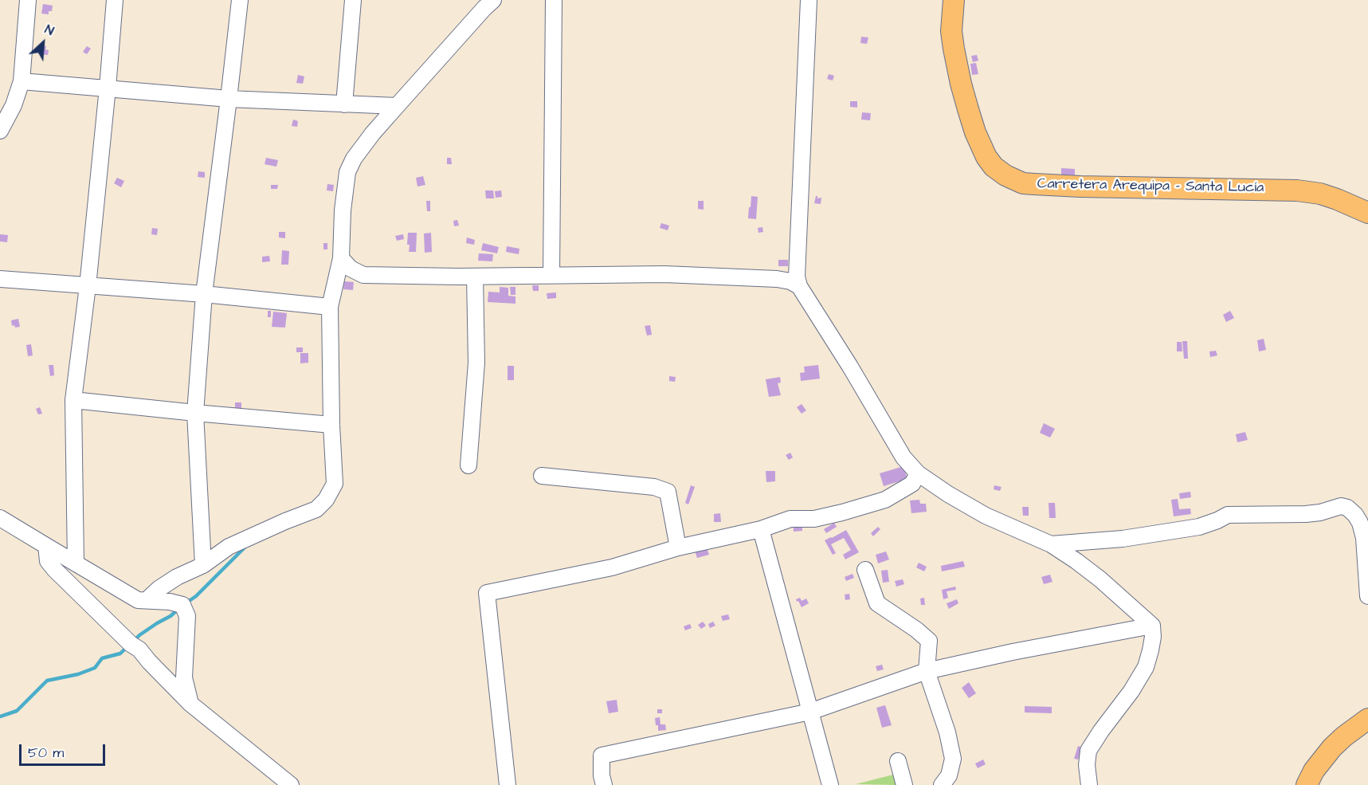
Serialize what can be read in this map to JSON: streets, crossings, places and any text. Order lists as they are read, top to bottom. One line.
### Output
{"streets":{"main road":["Carretera Arequipa - Santa Lucía"]},"scale_bar":"50 m","north":"top right"}
